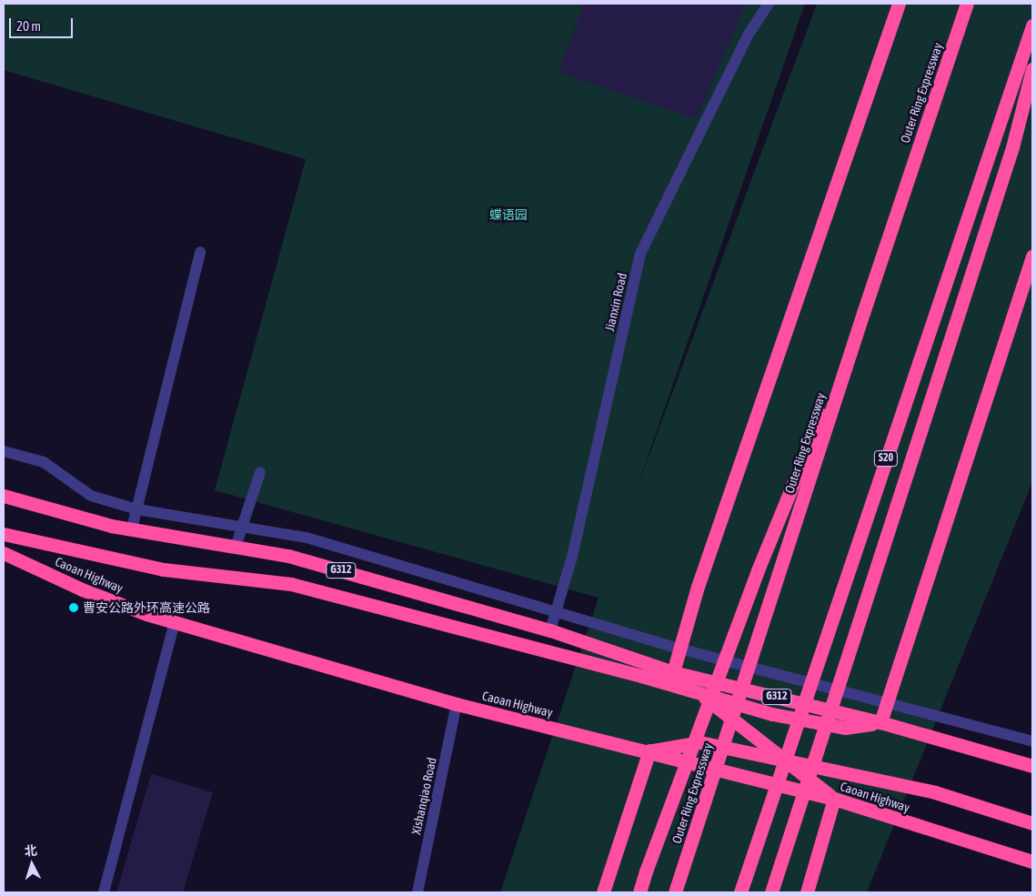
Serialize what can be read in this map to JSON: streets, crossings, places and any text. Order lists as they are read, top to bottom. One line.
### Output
{"streets":{"highway":["Outer Ring Expressway","S20","G312","Caoan Highway"],"street":["Jianxin Road","Xishanqiao Road"]},"crossings":[["Jianxin Road","G312"],["Caoan Highway","Xishanqiao Road"]],"parks":["蝶语园"],"places":["曹安公路外环高速公路"],"scale_bar":"20 m","north":"top"}
